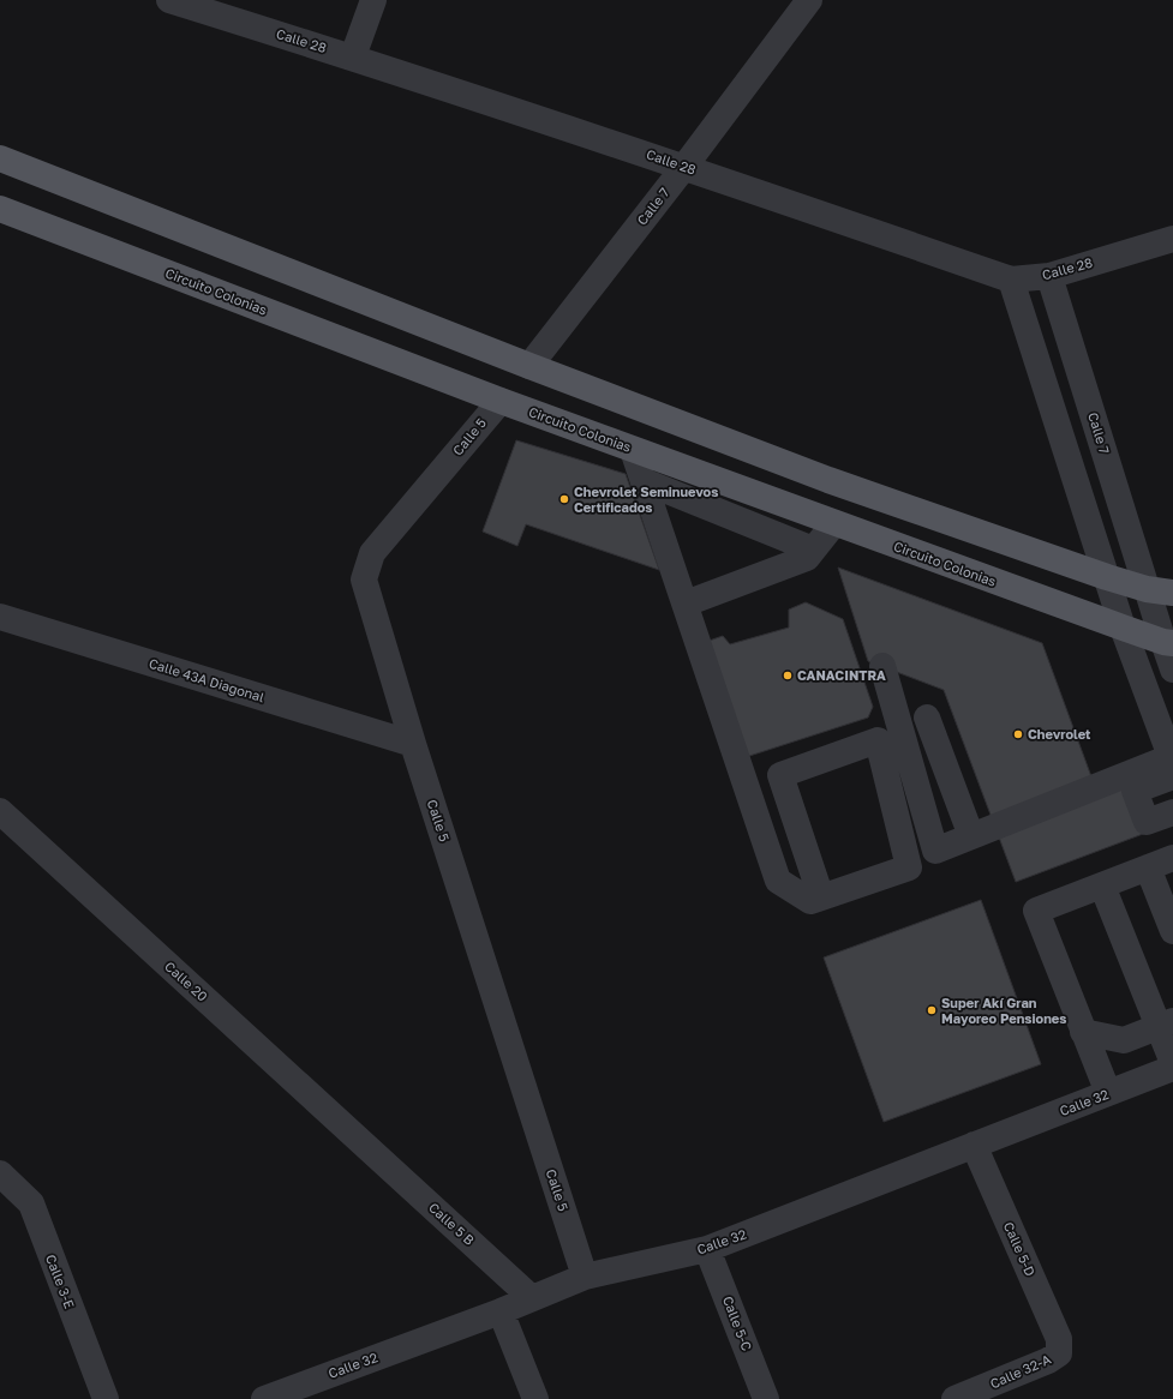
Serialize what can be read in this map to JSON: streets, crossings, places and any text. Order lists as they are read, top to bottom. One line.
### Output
{"streets":{"main road":["Circuito Colonias"],"street":["Calle 28","Calle 7","Calle 5","Calle 43A Diagonal","Calle 20","Calle 32","Calle 5 B","Calle 5-D","Calle 3-E","Calle 5-C","Calle 32-A"]},"crossings":[["Calle 28","Calle 7"],["Calle 7","Circuito Colonias"],["Circuito Colonias","Calle 5"],["Calle 5","Calle 43A Diagonal"],["Calle 5","Calle 32"],["Calle 20","Calle 5 B"],["Calle 32","Calle 5 B"],["Calle 32","Calle 5-D"],["Calle 32","Calle 5-C"],["Calle 5-D","Calle 32-A"]],"places":["Chevrolet Seminuevos Certificados","CANACINTRA","Chevrolet","Super Akí Gran Mayoreo Pensiones"]}
